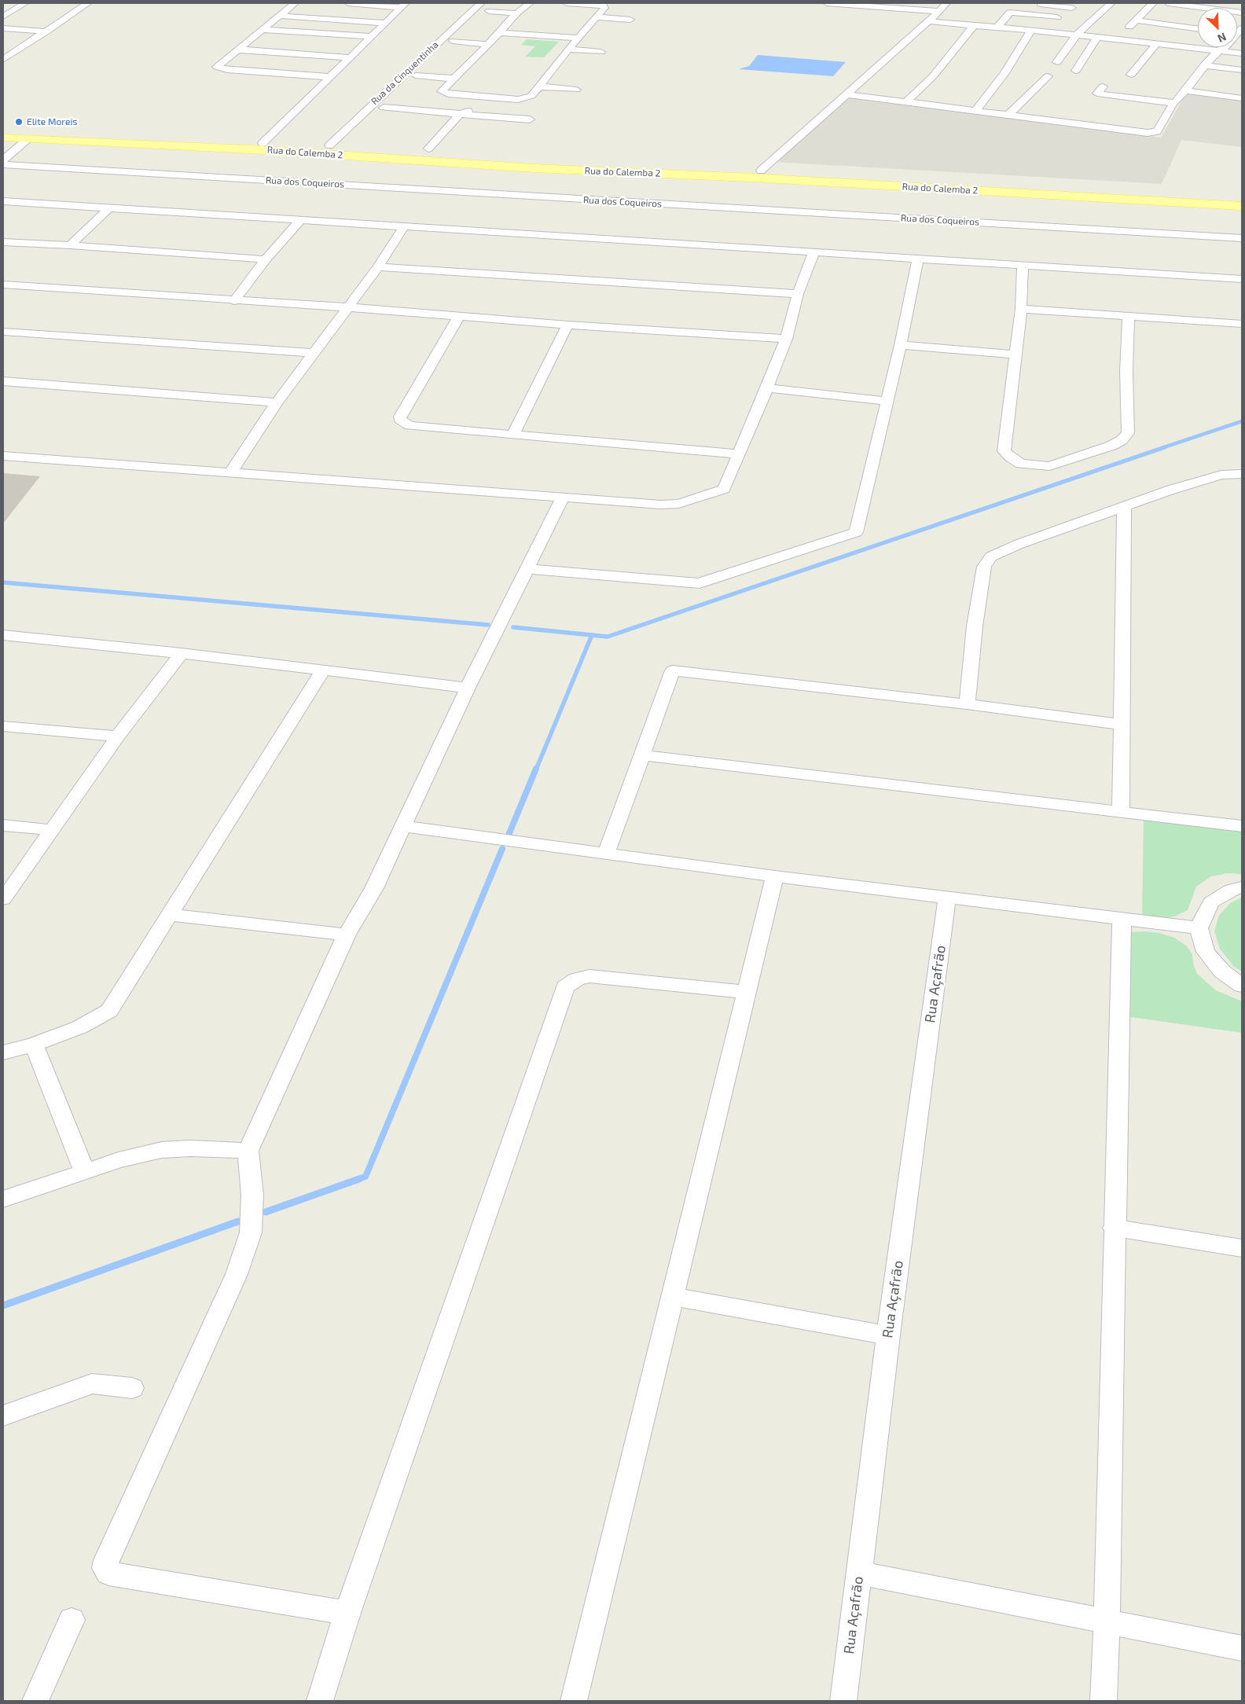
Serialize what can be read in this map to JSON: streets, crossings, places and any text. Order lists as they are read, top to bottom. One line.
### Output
{"streets":{"main road":["Rua do Calemba 2"],"street":["Rua da Cinquentinha","Rua dos Coqueiros","Rua Açafrão"]},"crossings":[["Rua da Cinquentinha","Rua do Calemba 2"]],"places":["Elite Moreis"],"north":"bottom right"}
